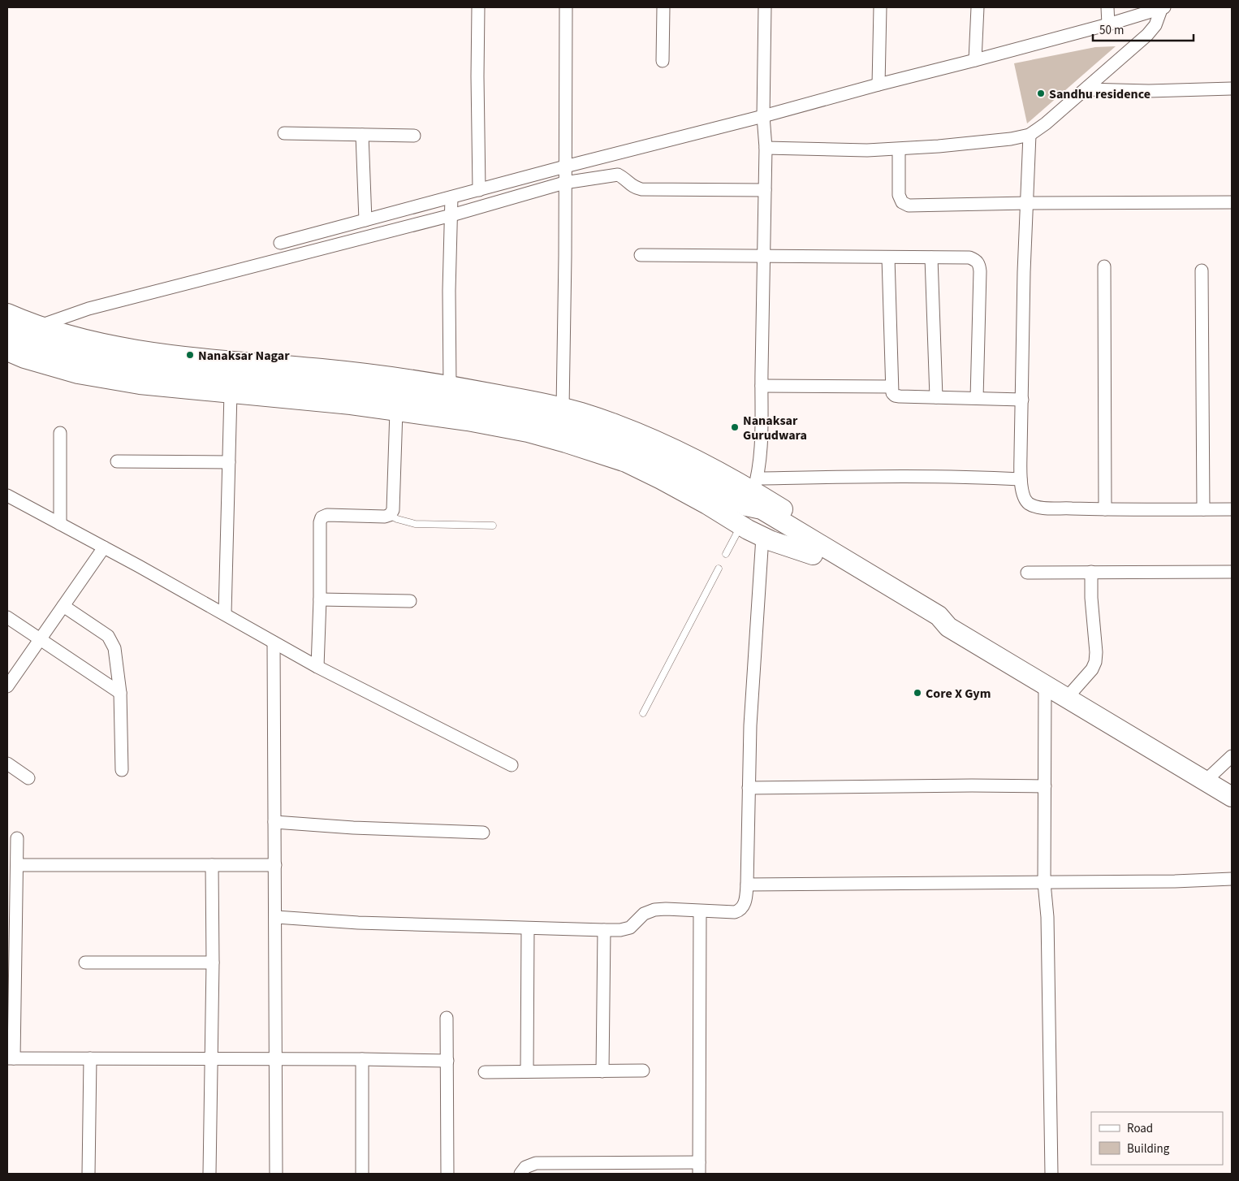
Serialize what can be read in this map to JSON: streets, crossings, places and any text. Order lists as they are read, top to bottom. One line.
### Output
{"places":["Sandhu residence","Nanaksar Nagar","Nanaksar Gurudwara","Core X Gym"],"legend":["Road","Building"],"scale_bar":"50 m"}
